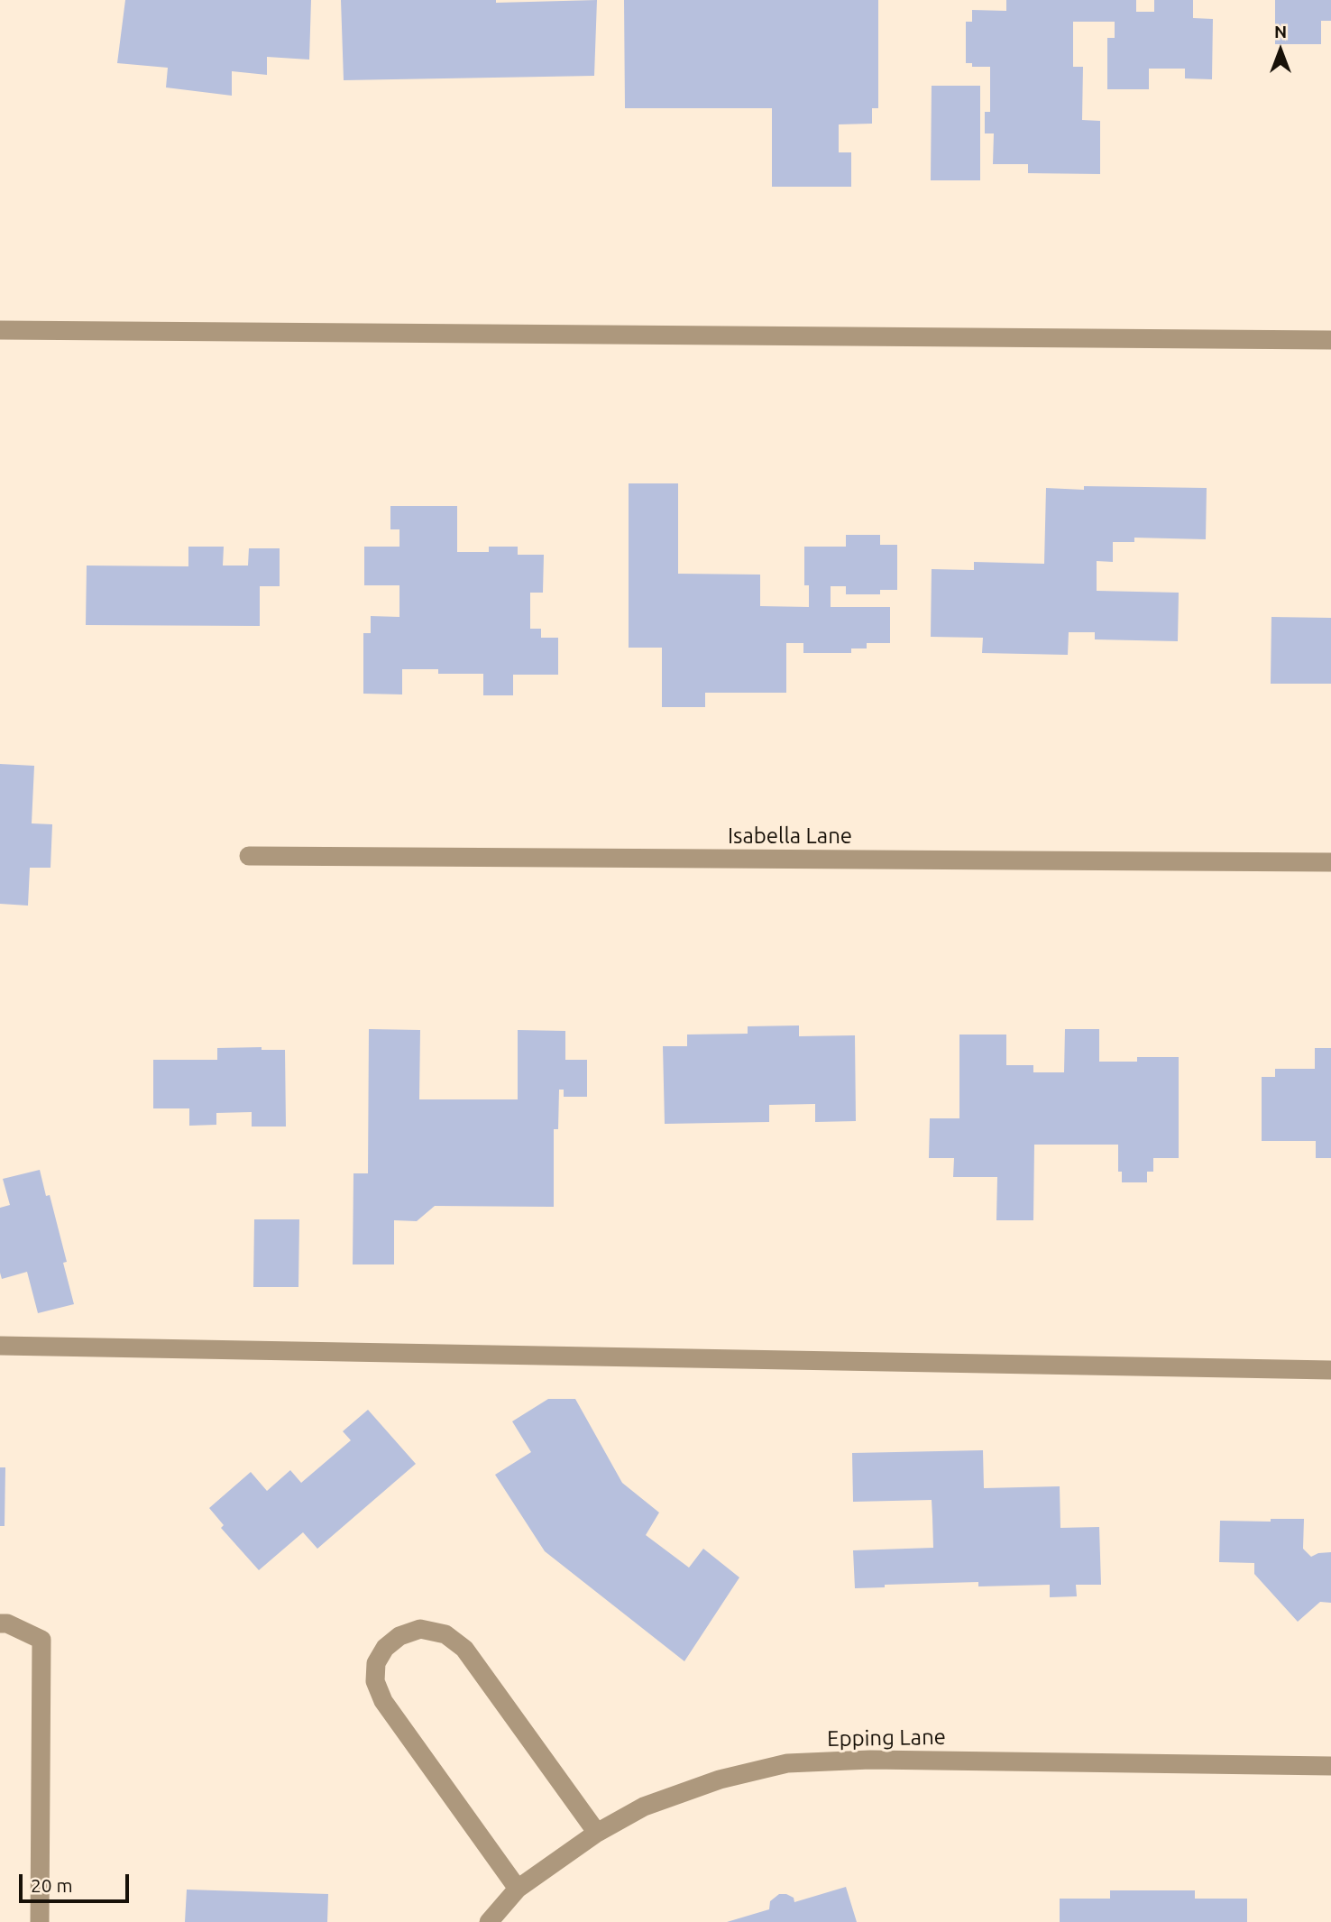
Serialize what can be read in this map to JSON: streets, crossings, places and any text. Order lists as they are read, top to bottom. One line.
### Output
{"streets":{"street":["Isabella Lane","Epping Lane"]},"scale_bar":"20 m","north":"top"}
